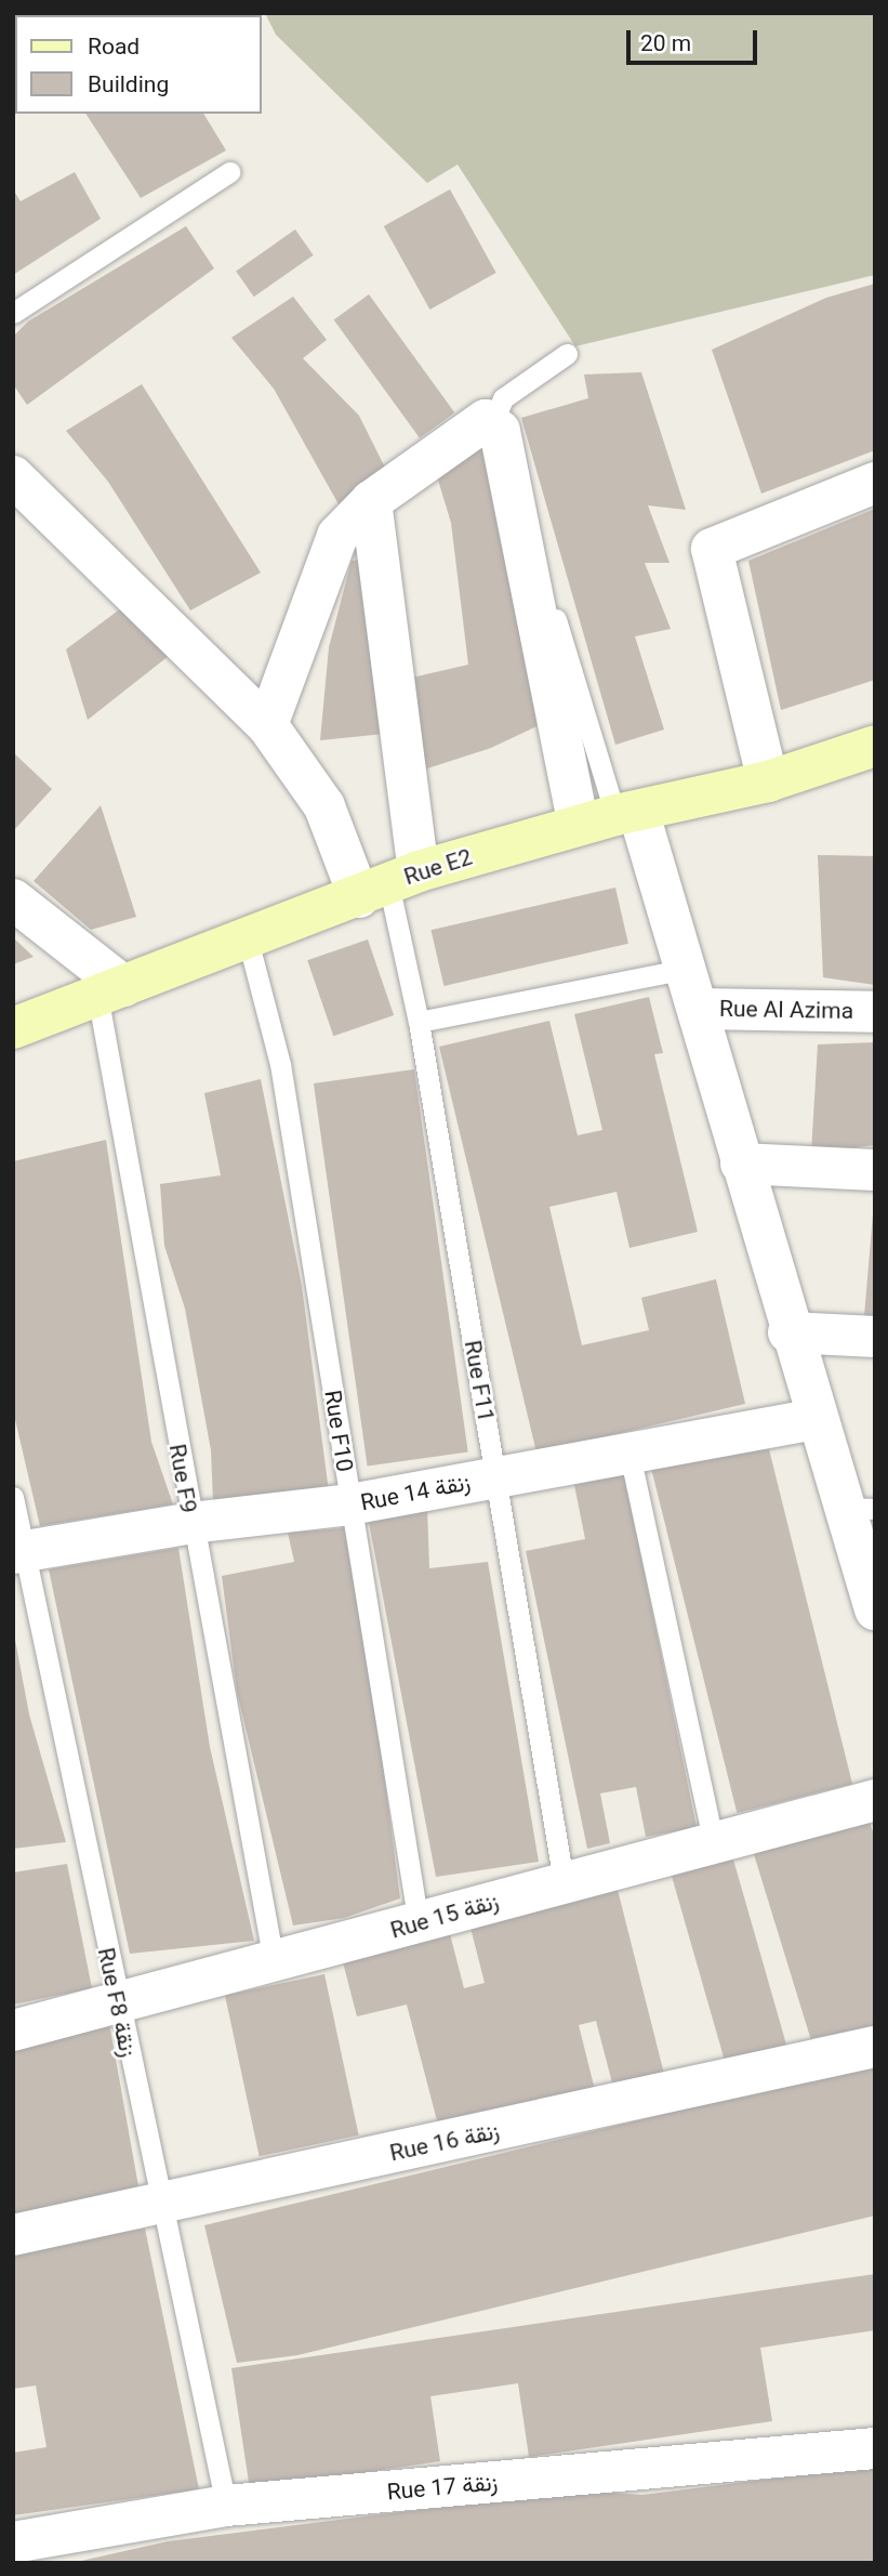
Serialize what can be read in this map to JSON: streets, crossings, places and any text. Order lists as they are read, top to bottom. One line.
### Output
{"streets":{"street":["Rue E2","Rue Al Azima","Rue 14 زنقة","Rue 15 زنقة","Rue 16 زنقة","Rue 17 زنقة"],"lane":["Rue F11","Rue F10","Rue F9","Rue F8 زنقة"]},"crossings":[["Rue E2","Rue F11"],["Rue E2","Rue F10"],["Rue E2","Rue F9"],["Rue F11","Rue 14 زنقة"],["Rue F11","Rue 15 زنقة"],["Rue F10","Rue 14 زنقة"],["Rue F10","Rue 15 زنقة"],["Rue F9","Rue 14 زنقة"],["Rue F9","Rue 15 زنقة"],["Rue 14 زنقة","Rue F8 زنقة"],["Rue 15 زنقة","Rue F8 زنقة"],["Rue F8 زنقة","Rue 16 زنقة"],["Rue F8 زنقة","Rue 17 زنقة"]],"legend":["Road","Building"],"scale_bar":"20 m"}
